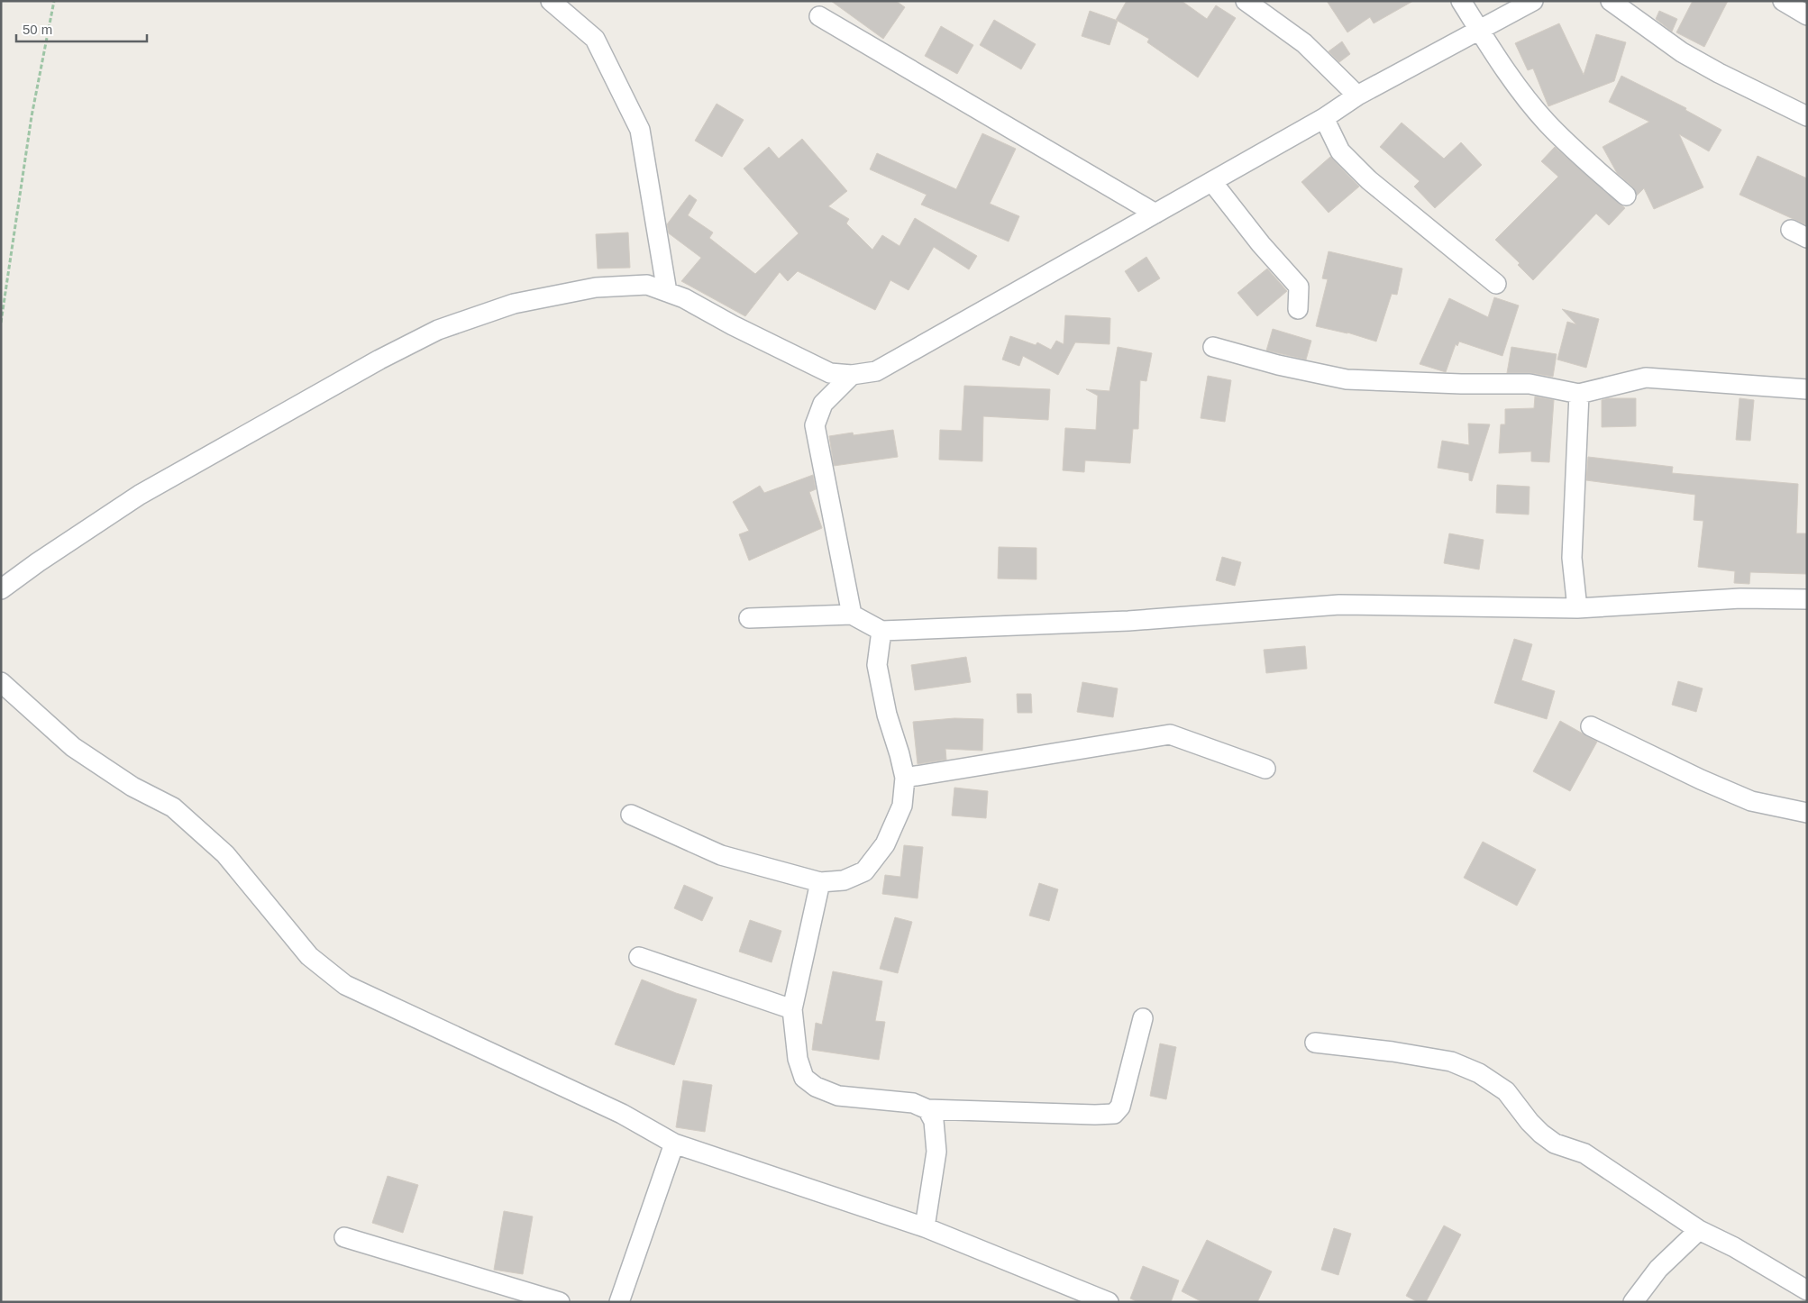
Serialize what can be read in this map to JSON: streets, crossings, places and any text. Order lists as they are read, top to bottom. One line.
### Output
{"scale_bar":"50 m"}
